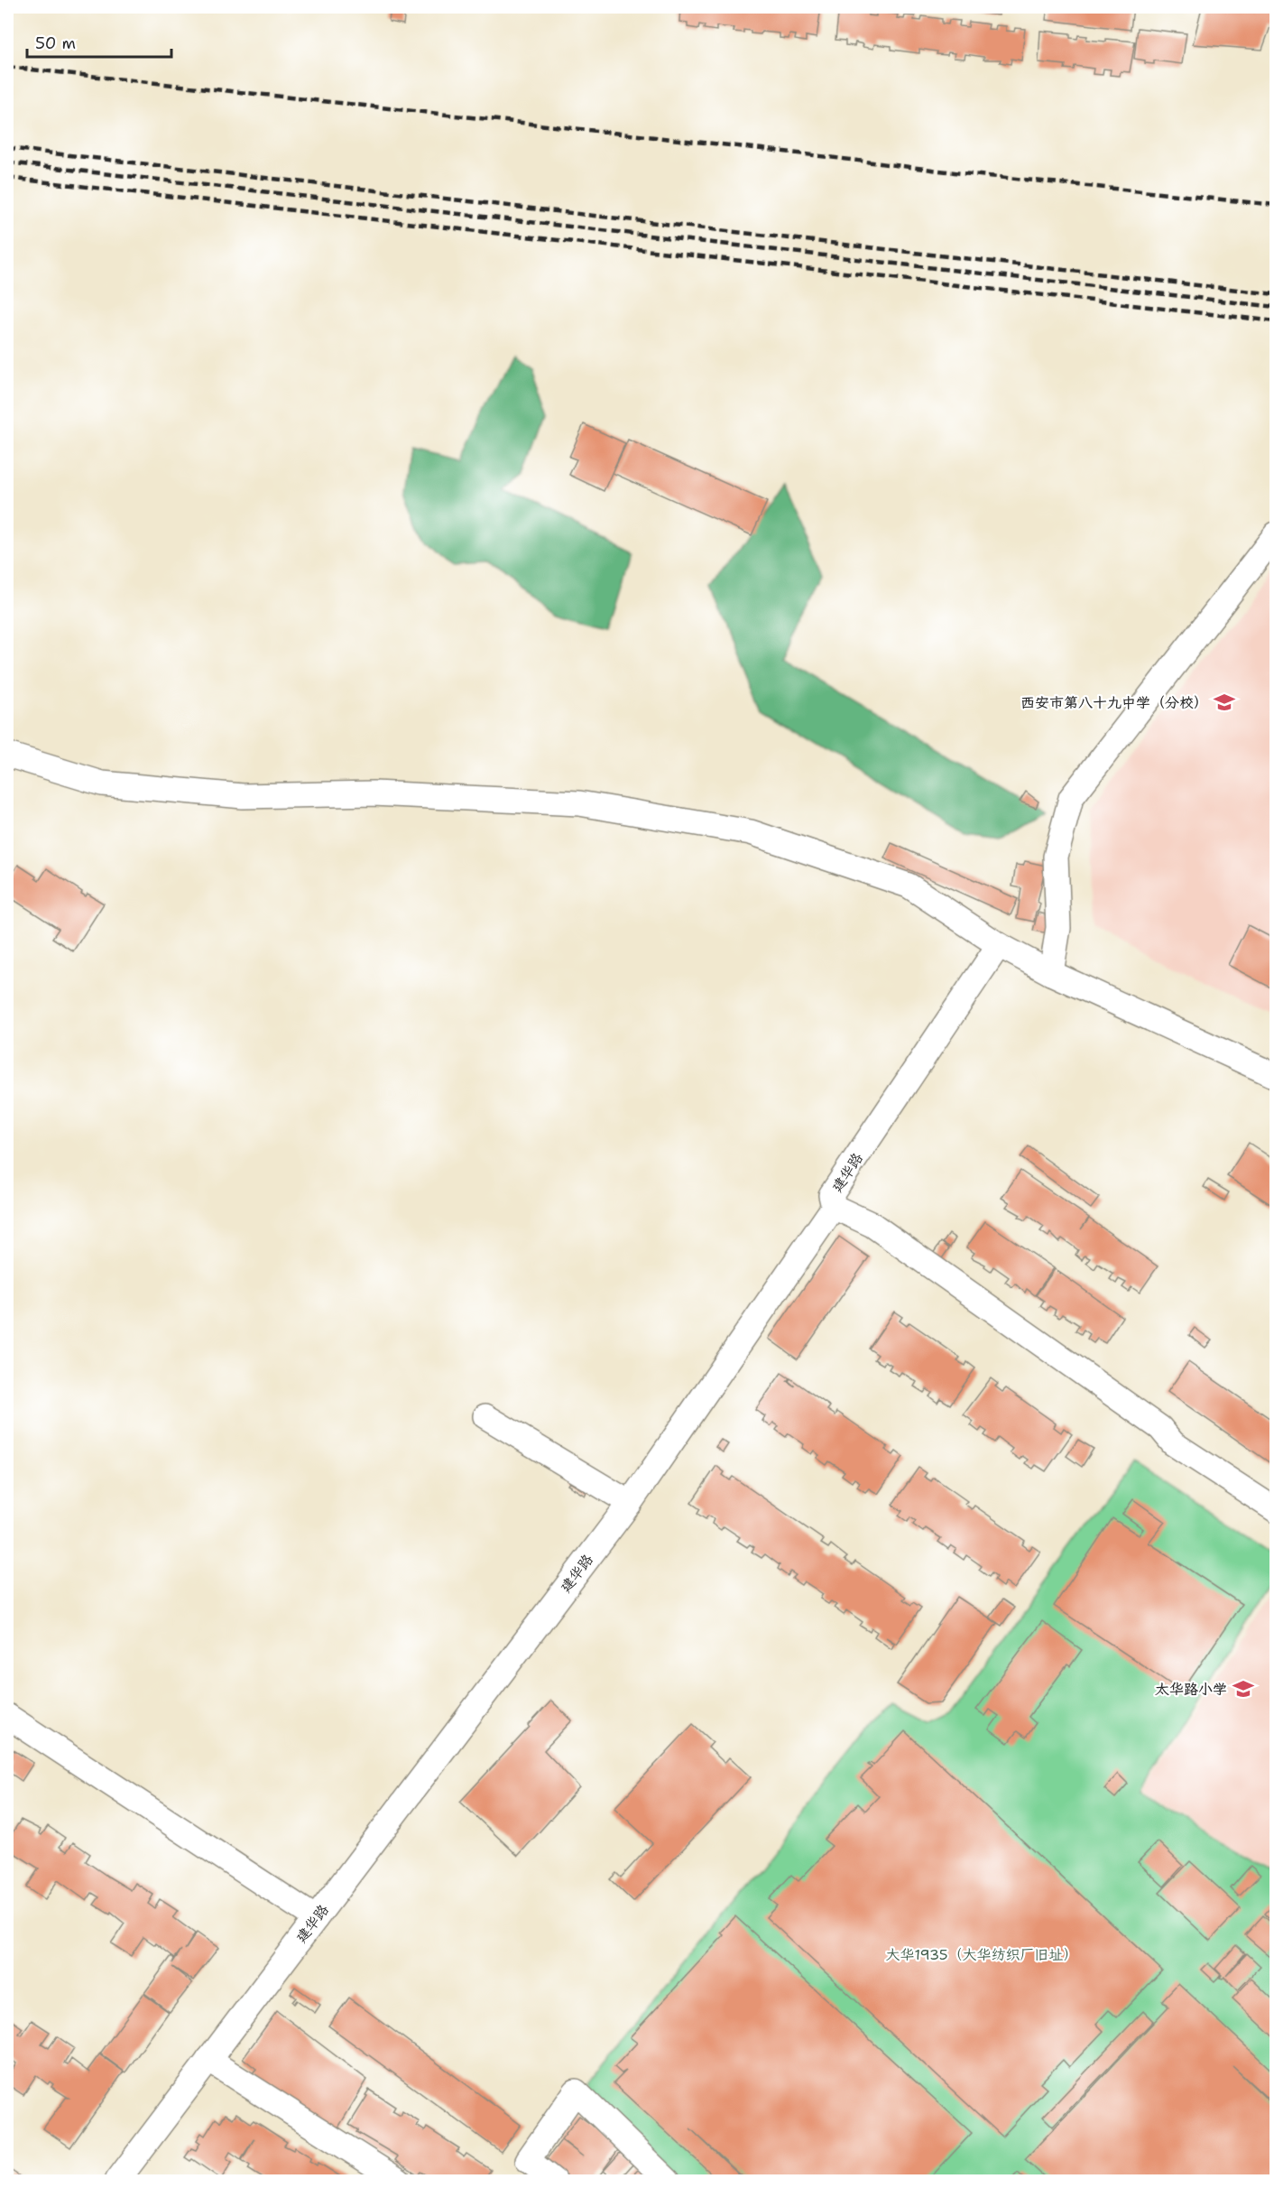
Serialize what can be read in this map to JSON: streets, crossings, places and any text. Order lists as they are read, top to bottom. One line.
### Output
{"streets":{"street":["建华路"]},"parks":["大华1935（大华纺织厂旧址）"],"places":{"school or university":["西安市第八十九中学（分校）","太华路小学"]},"scale_bar":"50 m"}
